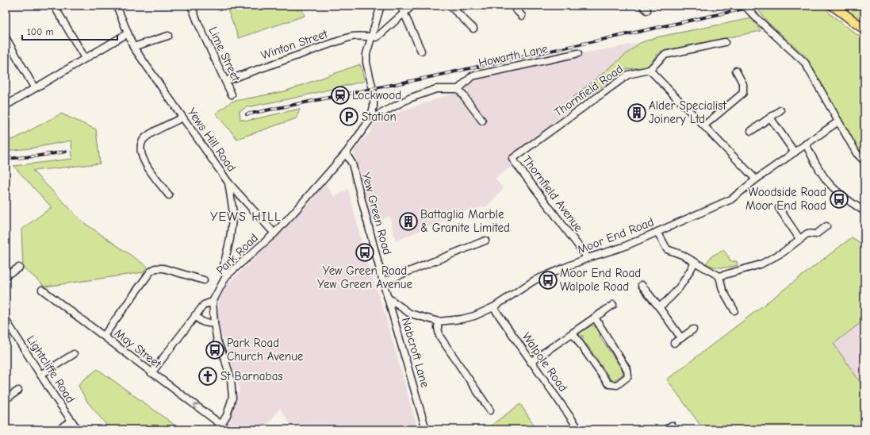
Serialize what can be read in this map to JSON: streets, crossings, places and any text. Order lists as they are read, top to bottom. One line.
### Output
{"streets":{"street":["Winton Street","Lime Street","Howarth Lane","Thornfield Road","Yews Hill Road","Thornfield Avenue","Yew Green Road","Moor End Road","Park Road","May Street","Nabcroft Lane","Walpole Road","Lightcliffe Road"]},"crossings":[["Winton Street","Lime Street"],["Thornfield Road","Thornfield Avenue"],["Yews Hill Road","Park Road"],["Thornfield Avenue","Moor End Road"],["Yew Green Road","Park Road"],["Yew Green Road","Nabcroft Lane"],["Moor End Road","Nabcroft Lane"],["Moor End Road","Walpole Road"]],"one_way":["May Street"],"districts":["YEWS HILL"],"places":{"station":["Lockwood"],"building":["Alder Specialist Joinery Ltd","Battaglia Marble & Granite Limited"],"parking":["Station"],"bus stop":["Woodside Road Moor End Road","Yew Green Road Yew Green Avenue","Moor End Road Walpole Road","Park Road Church Avenue"],"church":["St Barnabas"]},"scale_bar":"100 m"}
